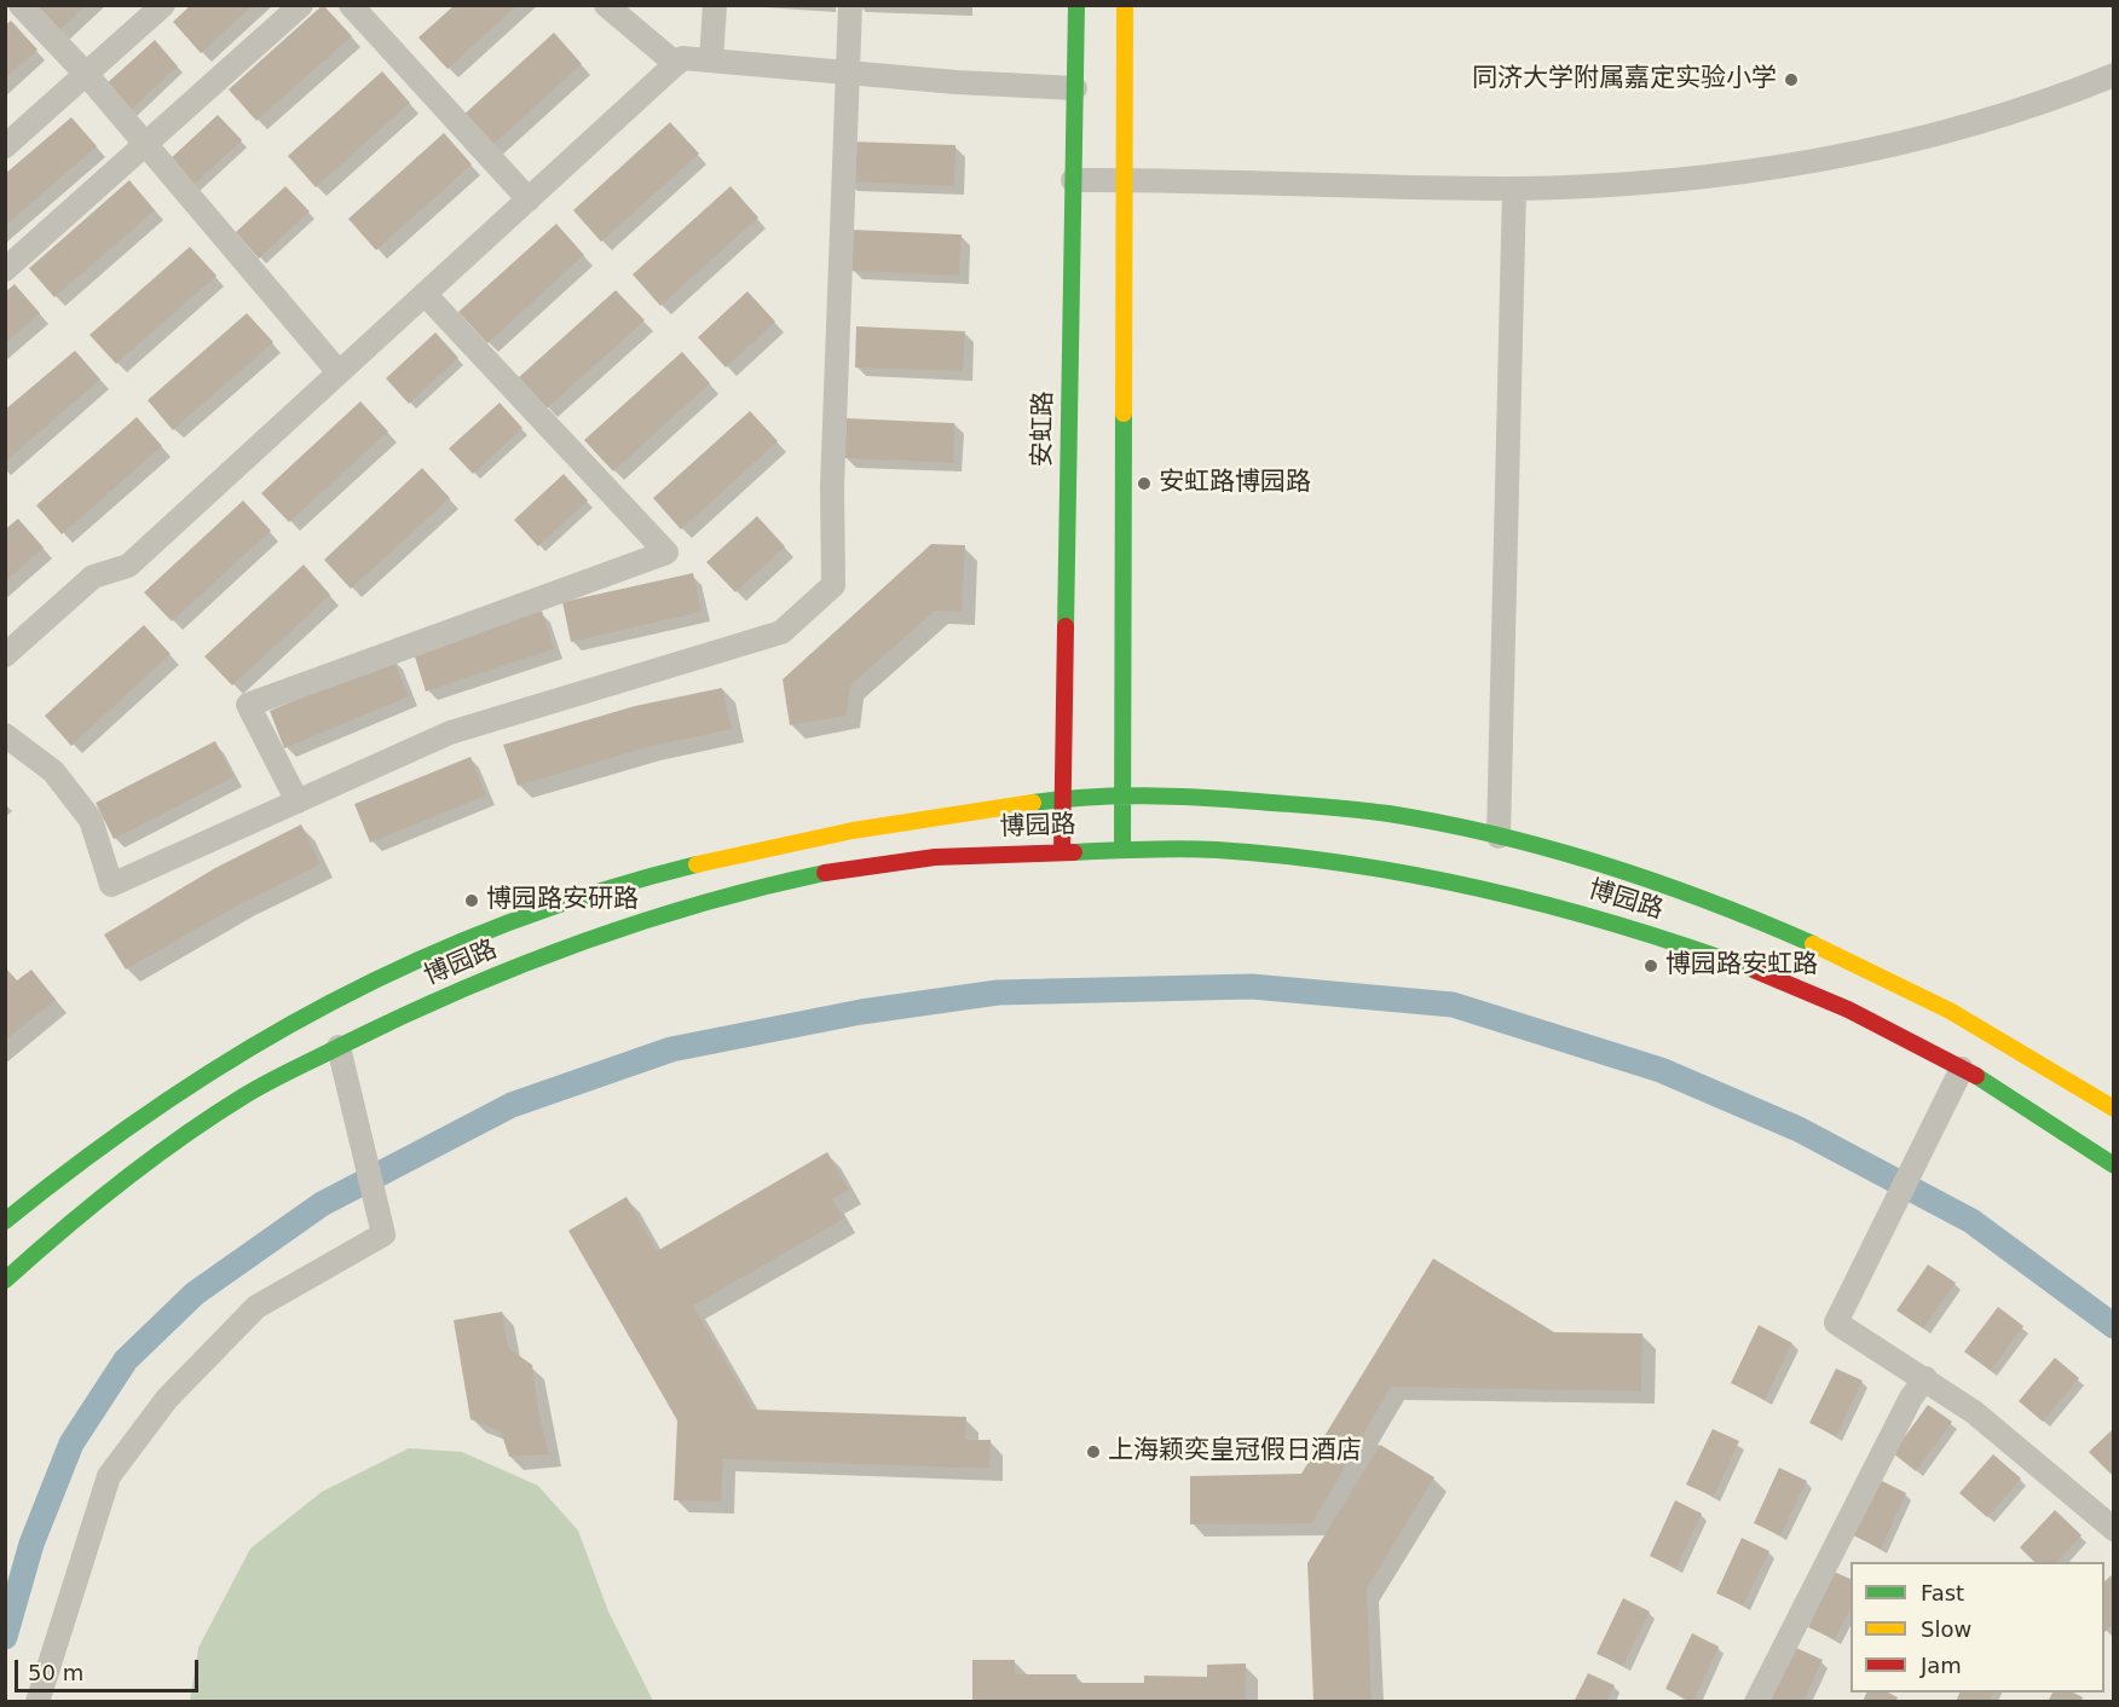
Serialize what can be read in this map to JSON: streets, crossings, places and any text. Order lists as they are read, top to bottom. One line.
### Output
{"streets":{"main road":["安虹路","博园路"]},"crossings":[["安虹路","博园路"]],"places":["同济大学附属嘉定实验小学","安虹路博园路","博园路安研路","博园路安虹路","上海颖奕皇冠假日酒店"],"legend":["Fast","Slow","Jam"],"scale_bar":"50 m"}
